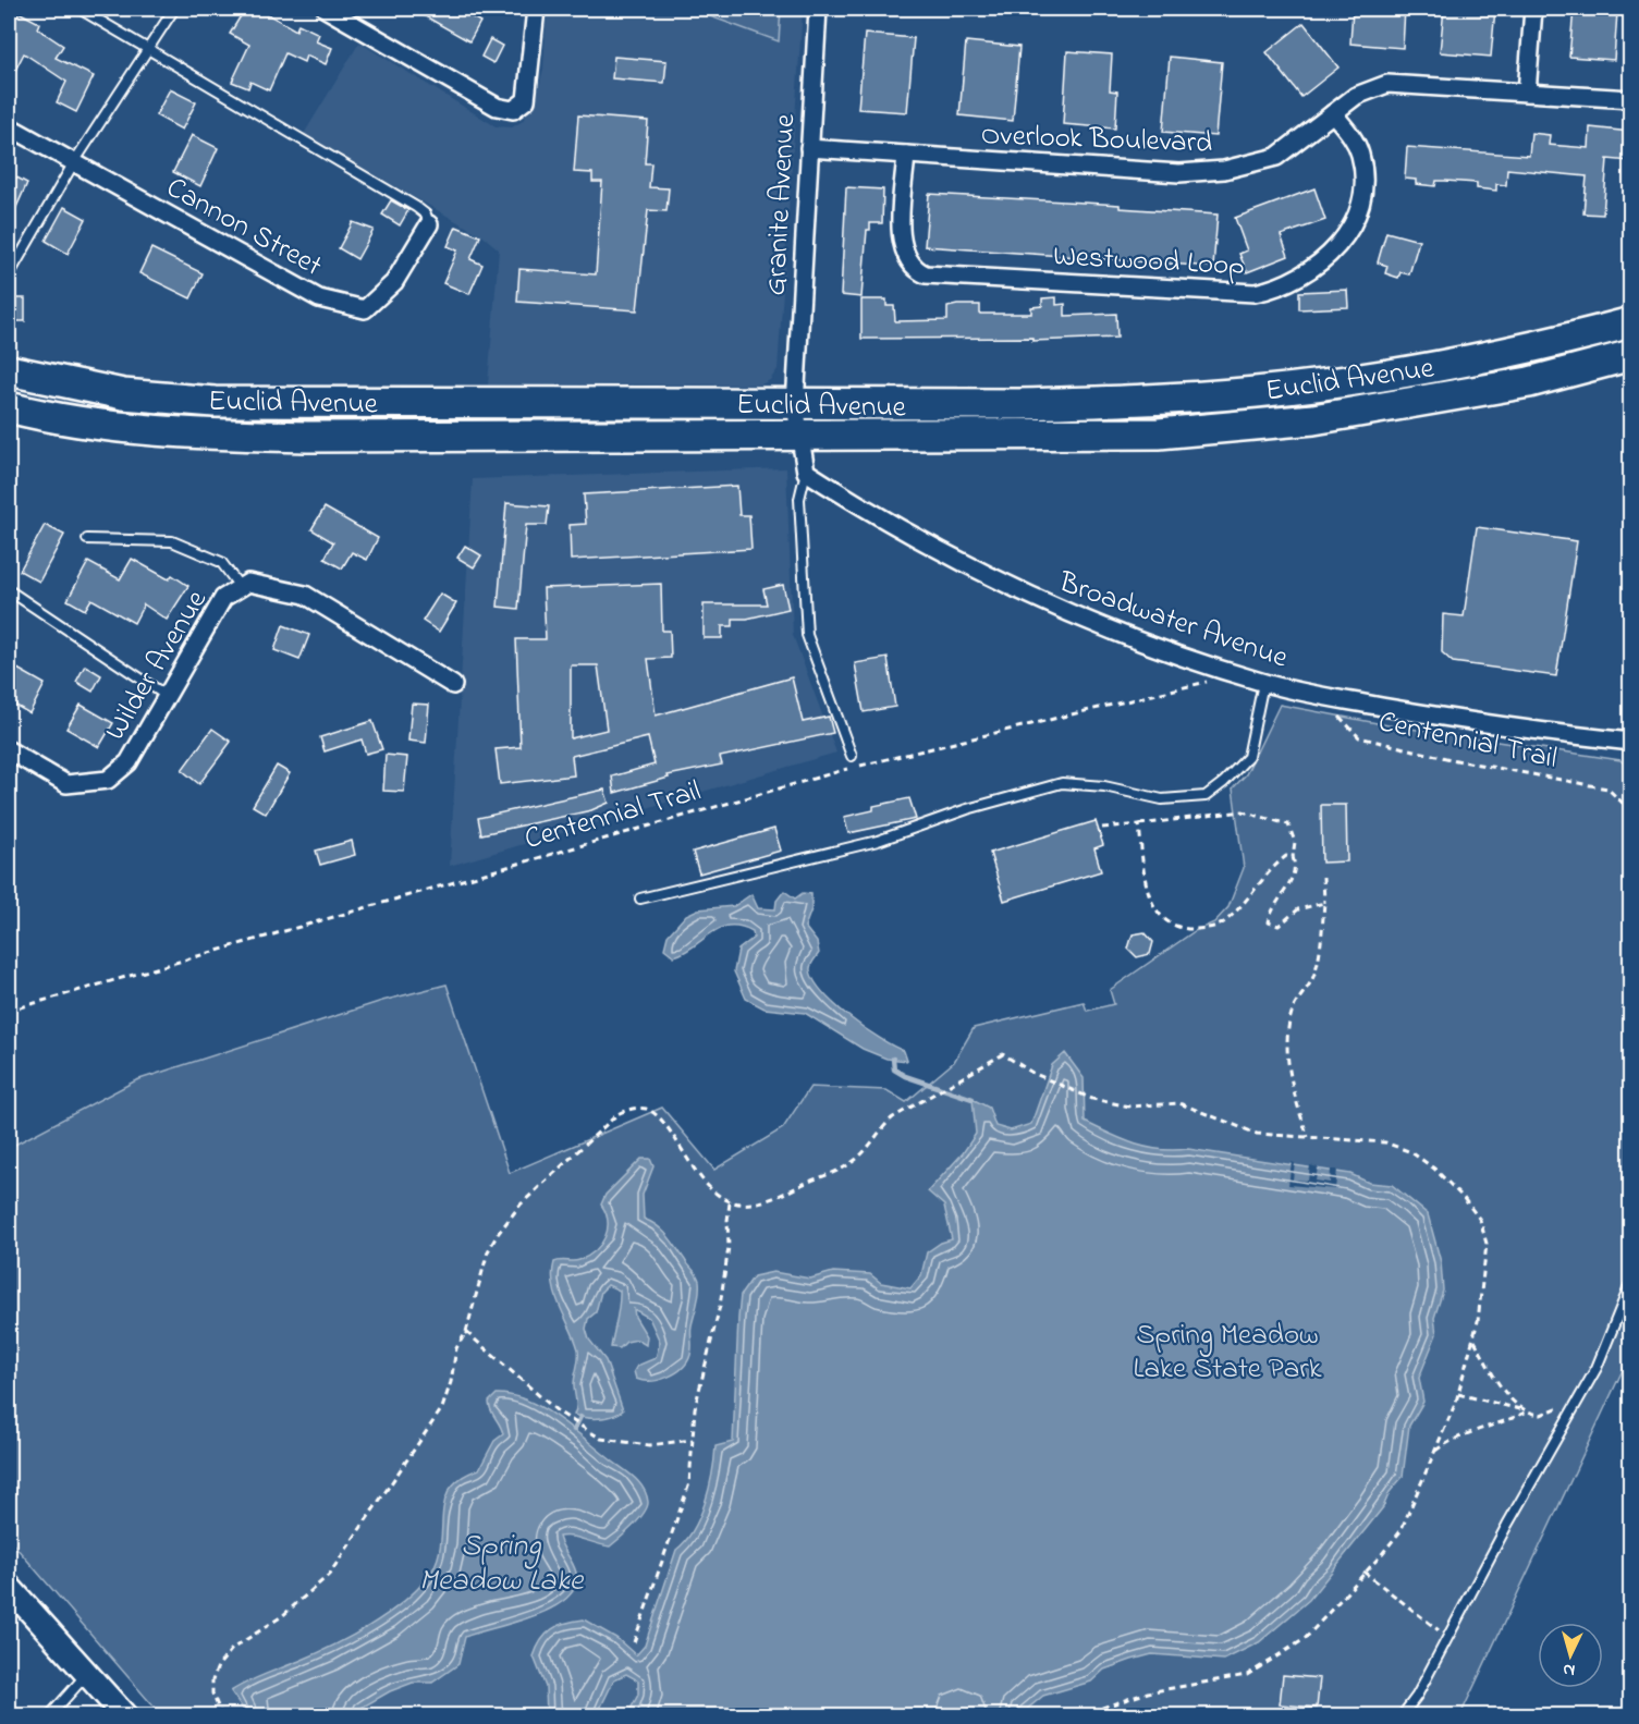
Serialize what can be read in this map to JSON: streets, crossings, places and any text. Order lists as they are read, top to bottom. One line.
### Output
{"streets":{"highway":["Euclid Avenue"],"street":["Overlook Boulevard","Granite Avenue","Cannon Street","Westwood Loop","Broadwater Avenue","Wilder Avenue"],"path":["Centennial Trail"]},"crossings":[["Overlook Boulevard","Granite Avenue"],["Overlook Boulevard","Westwood Loop"],["Granite Avenue","Euclid Avenue"],["Broadwater Avenue","Centennial Trail"]],"water":["Spring Meadow Lake"],"parks":["Spring Meadow Lake State Park"],"north":"bottom"}
